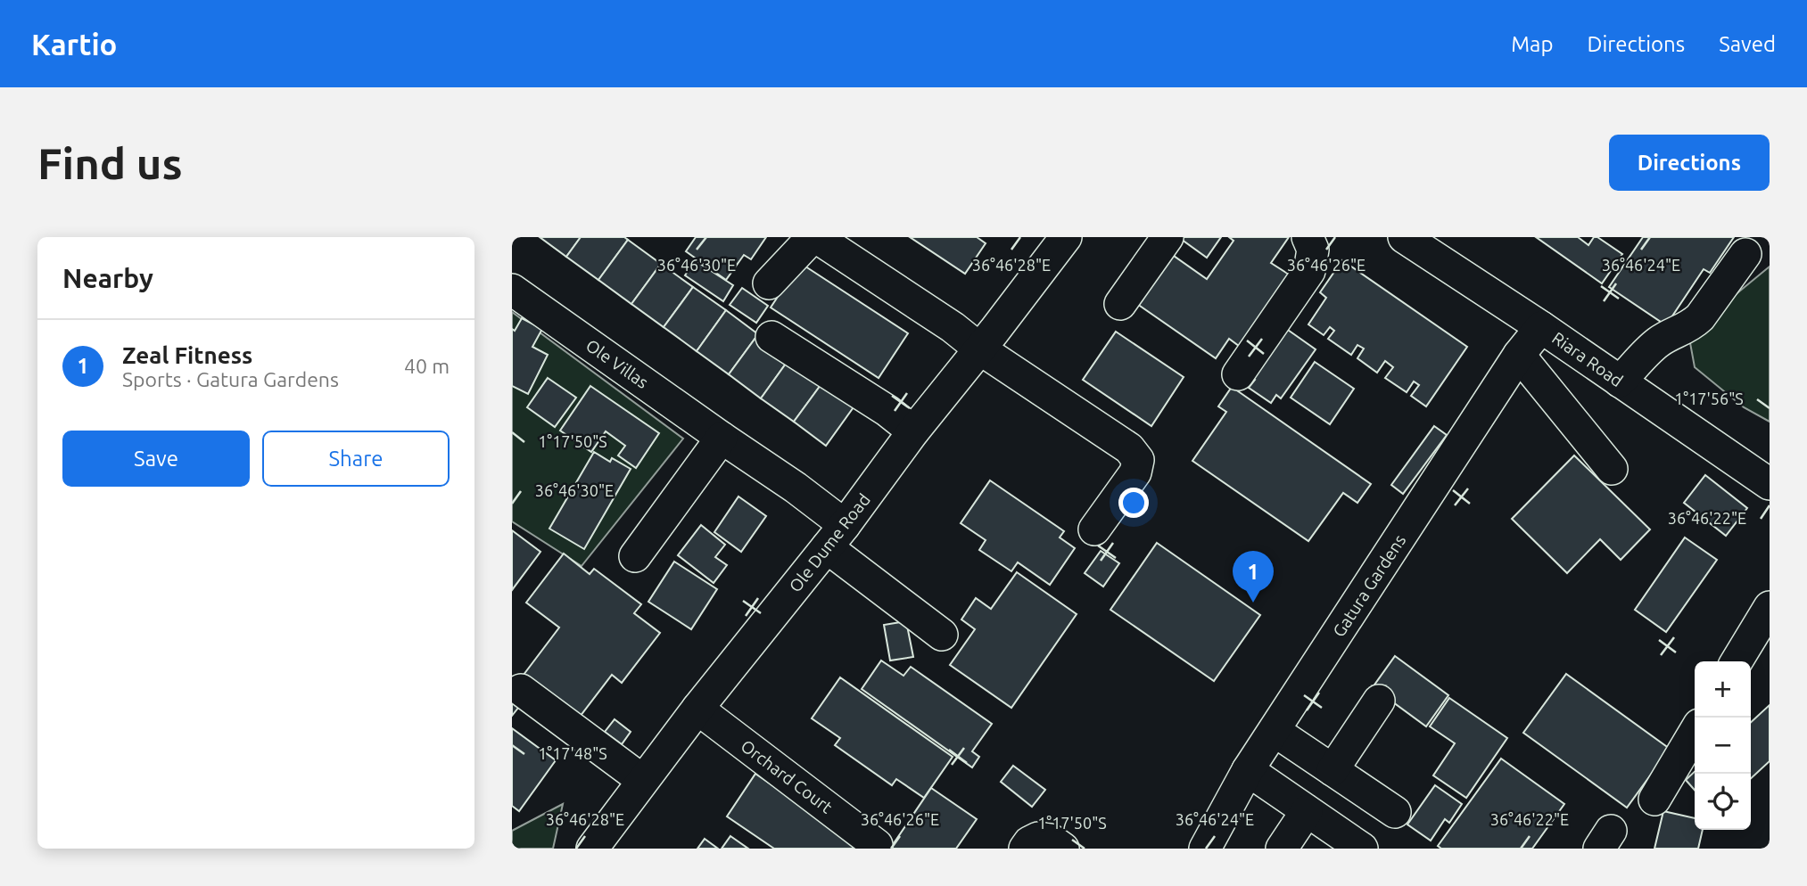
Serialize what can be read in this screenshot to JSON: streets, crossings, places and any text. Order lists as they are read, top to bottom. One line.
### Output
{"streets":{"street":["Riara Road","Ole Villas","Ole Dume Road","Gatura Gardens","Orchard Court"]},"crossings":[["Riara Road","Gatura Gardens"],["Ole Villas","Ole Dume Road"],["Ole Dume Road","Orchard Court"]],"page":{"header":"Kartio","nav":["Map","Directions","Saved"],"buttons":["Directions",["Save","Share"]],"title":"Find us","heading":"Nearby","list":[{"mark":"1","name":"Zeal Fitness","note":"Sports · Gatura Gardens","value":"40 m"}],"pins":"1","map_buttons":["+","−"]},"coordinates":["36°46'30\"E","36°46'28\"E","36°46'26\"E","36°46'24\"E","1°17'56\"S","1°17'50\"S","36°46'22\"E","1°17'48\"S"]}
